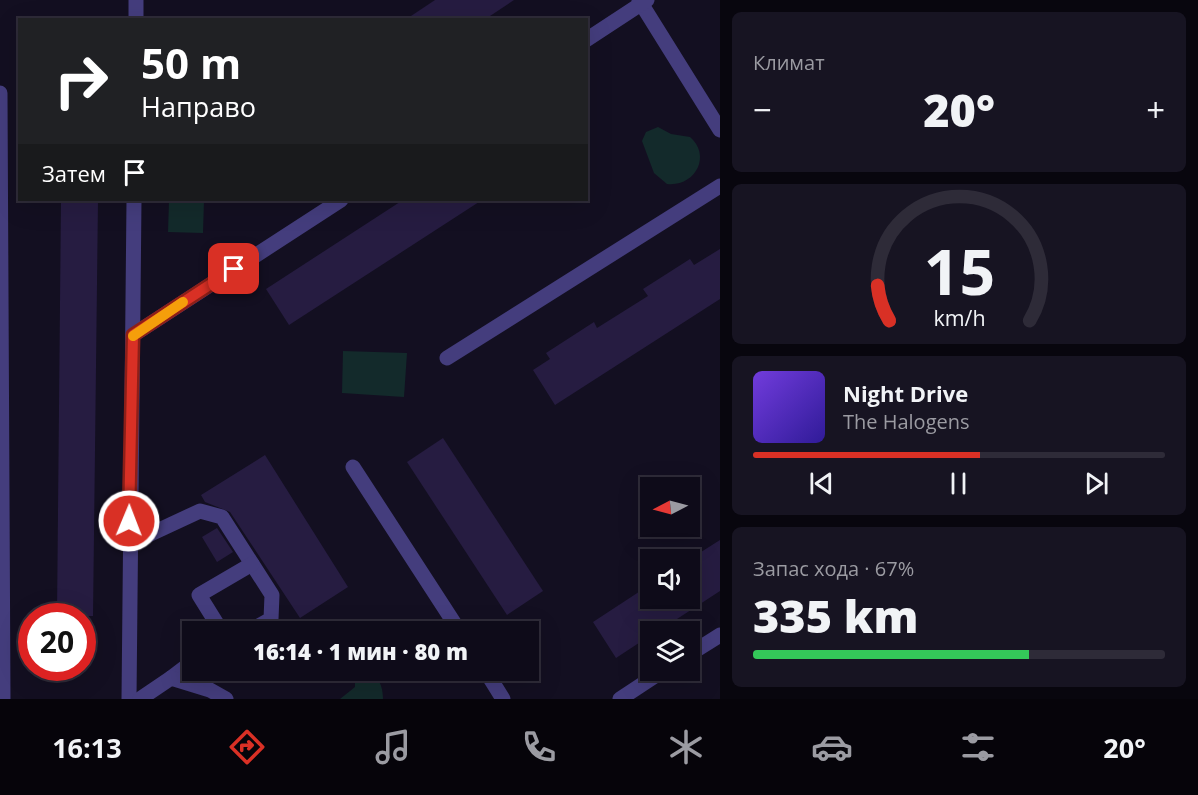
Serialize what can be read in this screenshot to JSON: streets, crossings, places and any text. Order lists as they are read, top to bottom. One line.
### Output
{"north":"left","page":{"tile":["Климат",["Запас хода · 67%","335 km"]],"turn":["50 m","Направо"],"heat":["−","20°","+"],"then":"Затем","song":["Night Drive","The Halogens"],"limit":"20","trip":"16:14 · 1 мин · 80 m","tabs":["16:13","20°"],"gauge":["15","km/h"]}}
